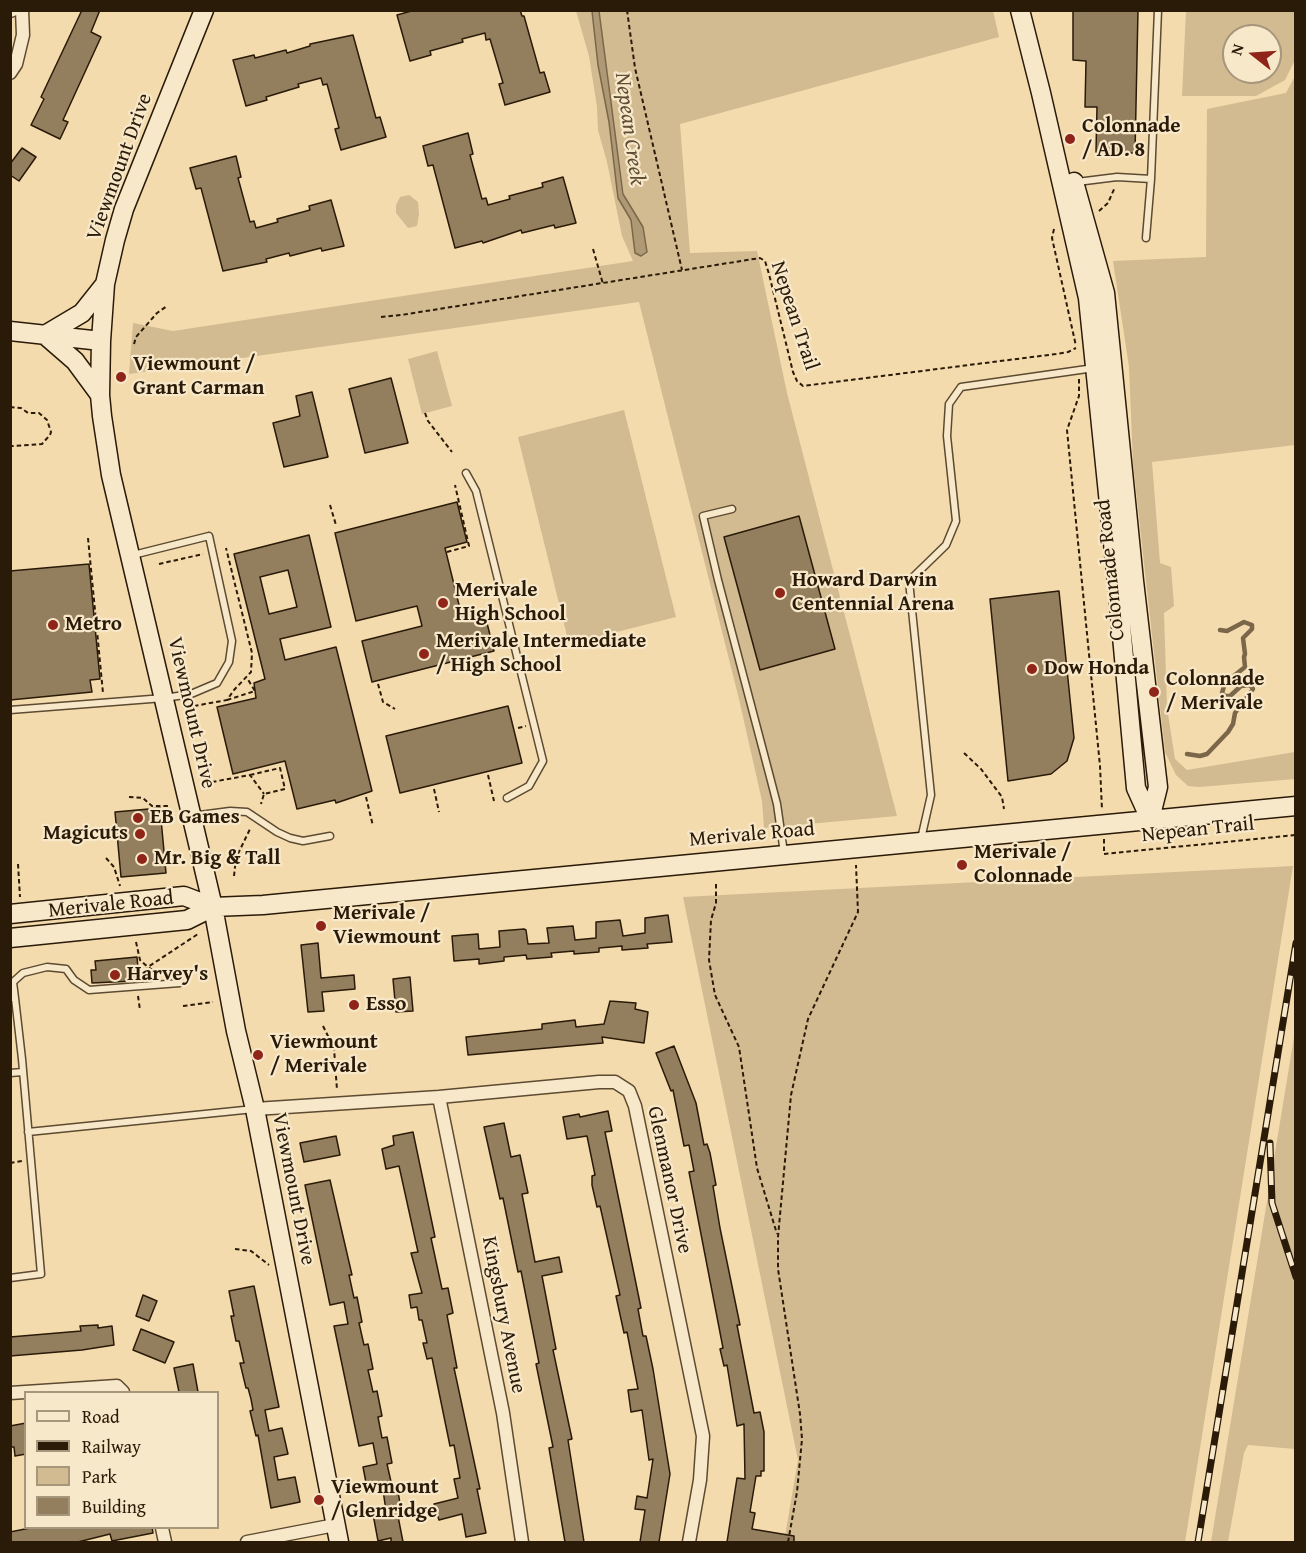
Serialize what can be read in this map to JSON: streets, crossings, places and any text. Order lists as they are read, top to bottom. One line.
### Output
{"streets":{"street":["Viewmount Drive","Colonnade Road","Merivale Road","Glenmanor Drive","Kingsbury Avenue"],"path":["Nepean Trail"]},"crossings":[["Viewmount Drive","Merivale Road"],["Viewmount Drive","Glenmanor Drive"],["Nepean Trail","Colonnade Road"],["Colonnade Road","Merivale Road"],["Glenmanor Drive","Kingsbury Avenue"]],"water":["Nepean Creek"],"places":["Colonnade / AD. 8","Viewmount / Grant Carman","Howard Darwin Centennial Arena","Merivale High School","Metro","Merivale Intermediate / High School","Dow Honda","Colonnade / Merivale","EB Games","Magicuts","Mr. Big & Tall","Merivale / Colonnade","Merivale / Viewmount","Harvey's","Esso","Viewmount / Merivale","Viewmount / Glenridge"],"legend":["Road","Railway","Park","Building"],"north":"left"}
